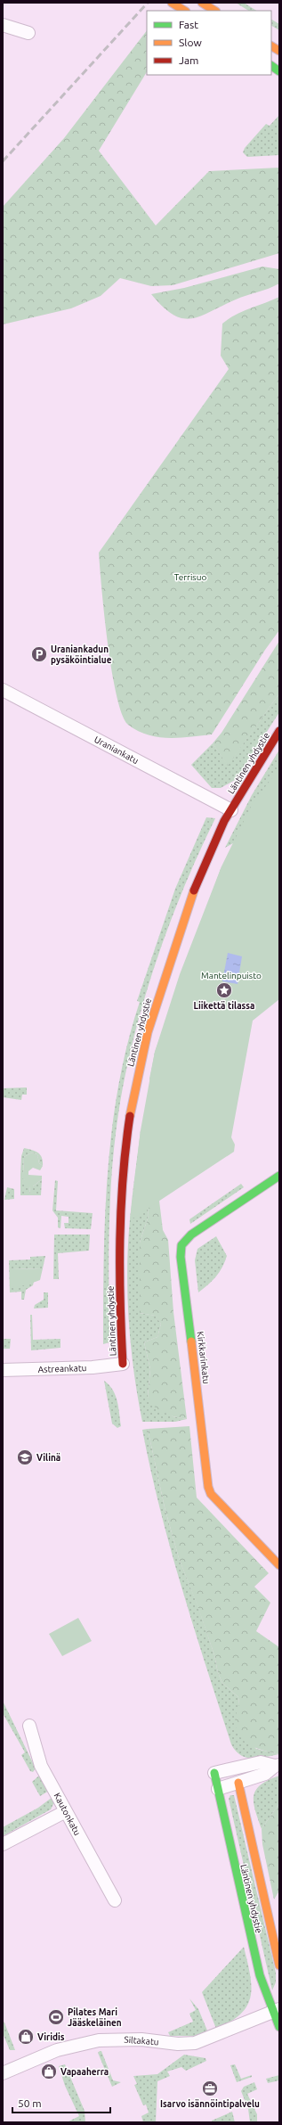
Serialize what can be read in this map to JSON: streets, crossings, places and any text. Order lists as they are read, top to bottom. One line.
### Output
{"streets":{"main road":["Läntinen yhdystie","Kirkkarinkatu"],"street":["Uraniankatu","Astreankatu","Kautonkatu","Siltakatu"]},"crossings":[["Uraniankatu","Läntinen yhdystie"],["Läntinen yhdystie","Astreankatu"],["Läntinen yhdystie","Siltakatu"]],"parks":["Terrisuo","Mantelinpuisto"],"places":{"parking":["Uraniankadun pysäköintialue"],"place":["Liikettä tilassa"],"school or university":["Vilinä"],"sports":["Pilates Mari Jääskeläinen"],"shop":["Viridis","Vapaaherra"],"office":["Isarvo isännöintipalvelu"]},"legend":["Fast","Slow","Jam"],"scale_bar":"50 m"}
